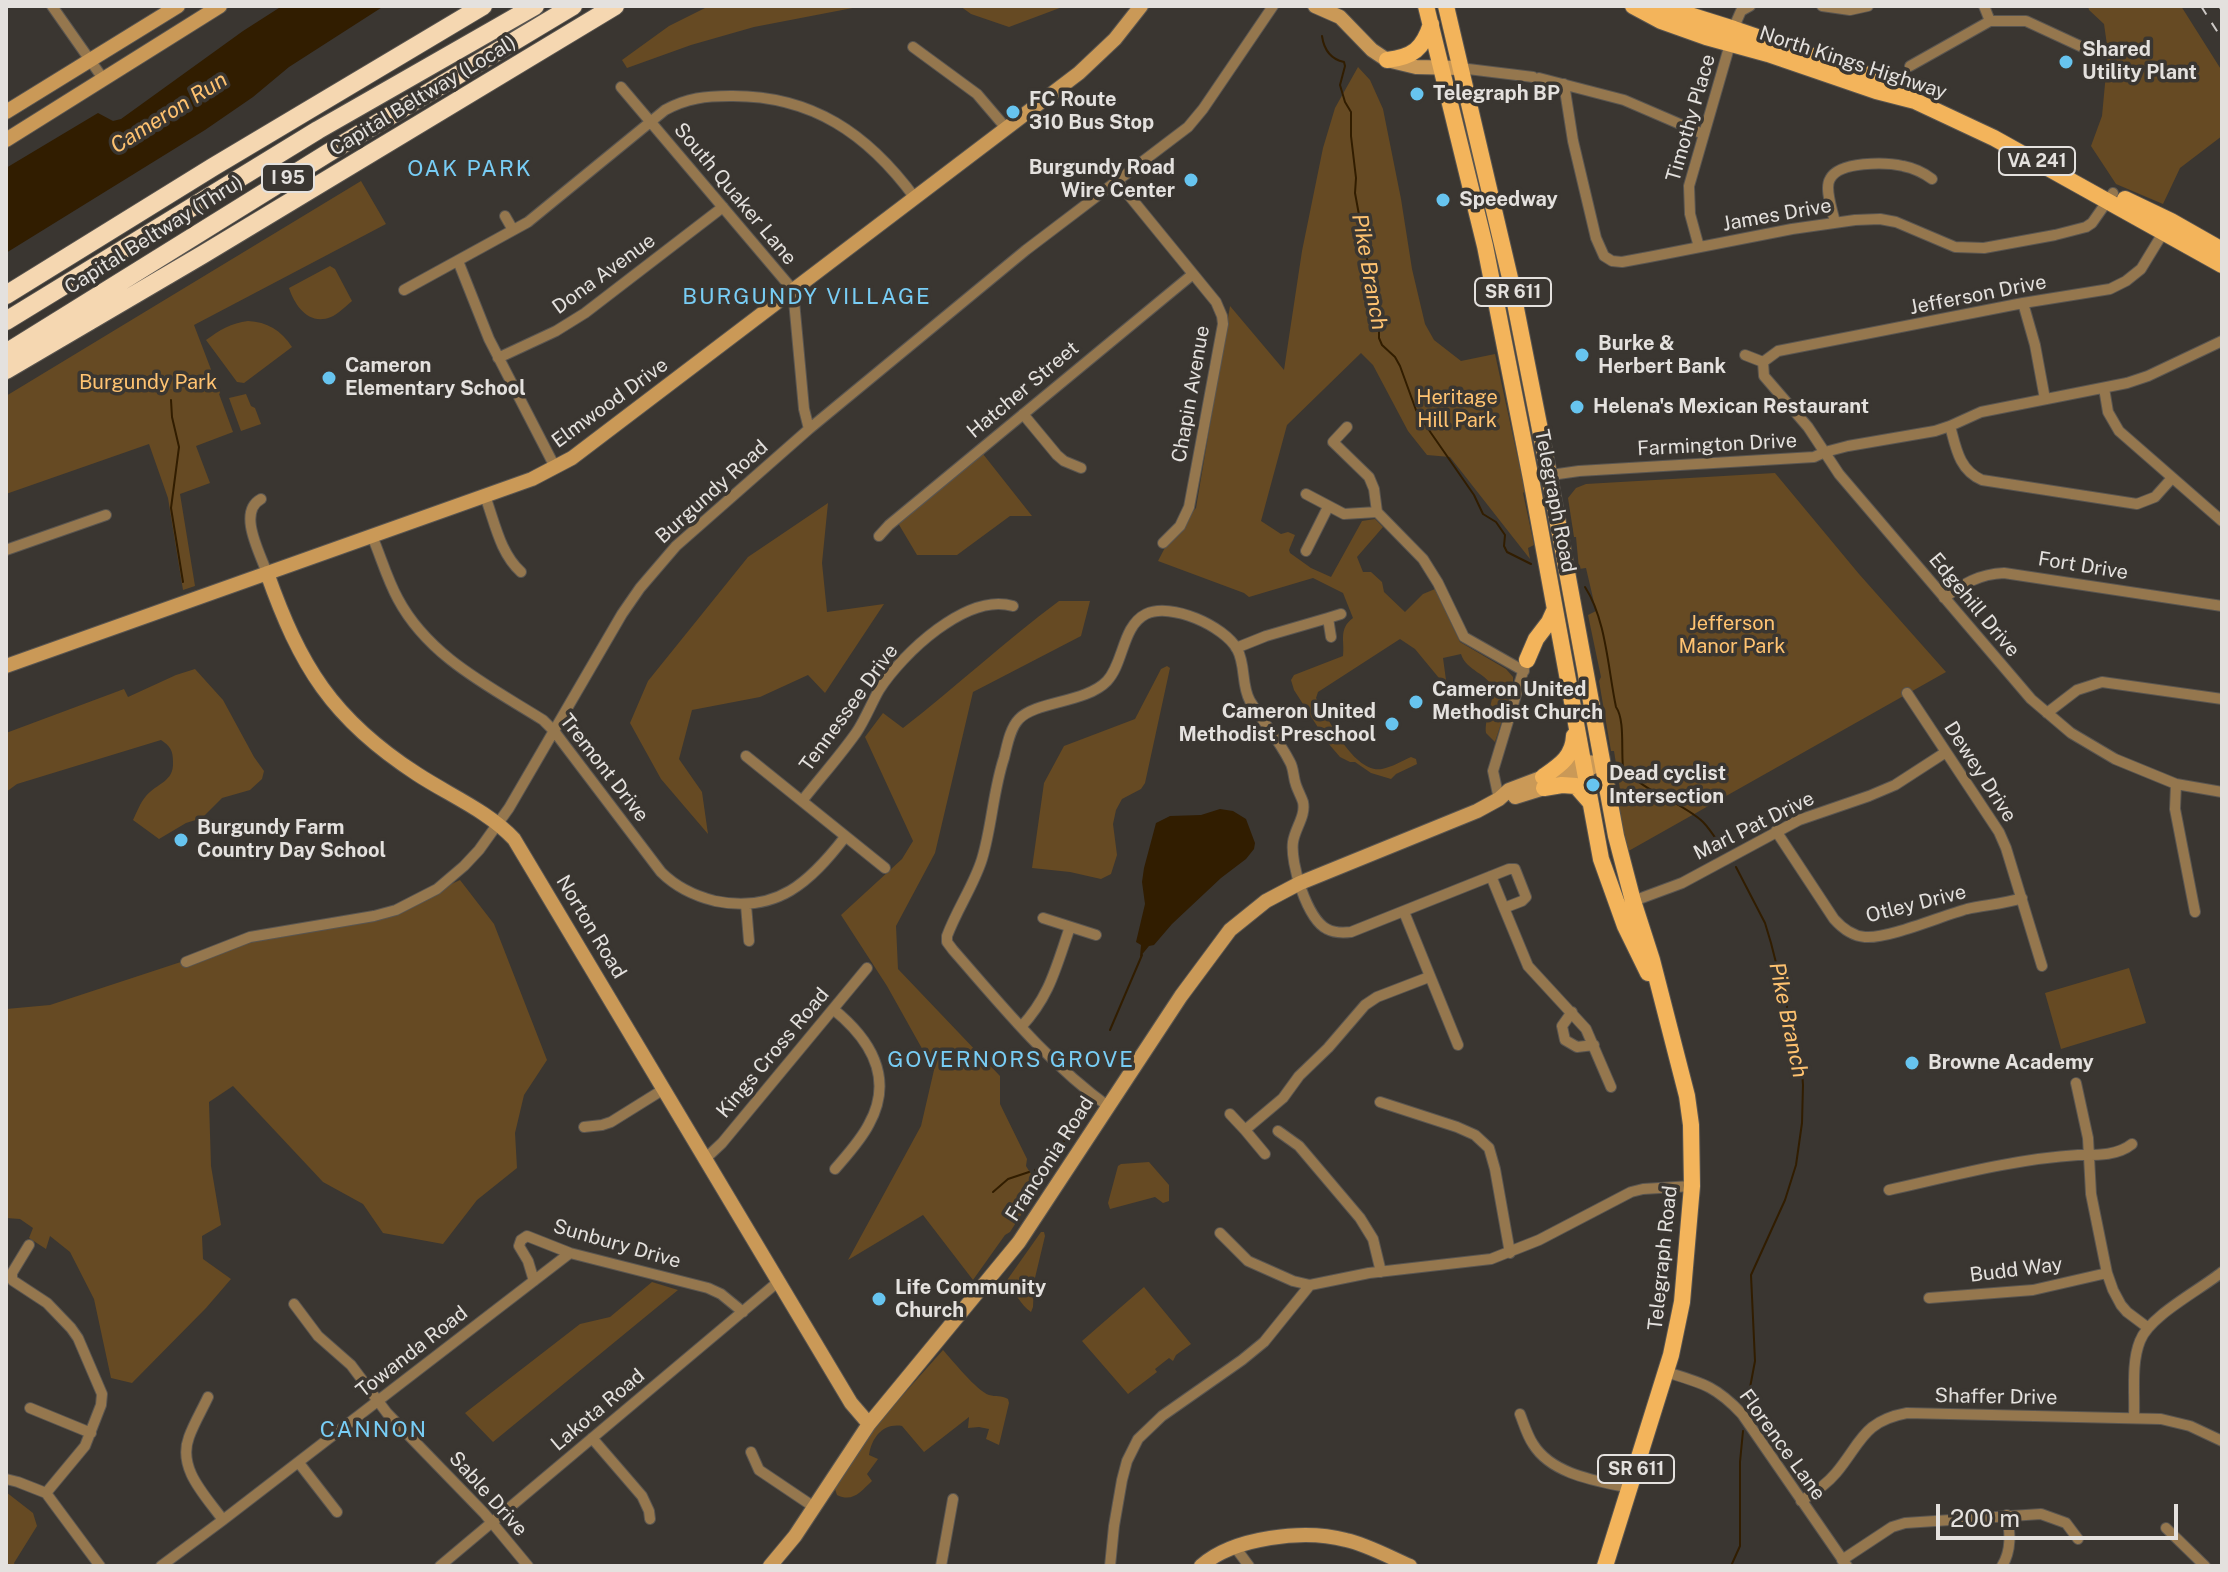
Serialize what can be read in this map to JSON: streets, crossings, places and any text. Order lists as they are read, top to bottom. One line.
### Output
{"streets":{"highway":["Capital Beltway (Local)","I 95","Capital Beltway (Thru)"],"main road":["North Kings Highway","VA 241","SR 611","Telegraph Road"],"street":["Timothy Place","South Quaker Lane","James Drive","Dona Avenue","Jefferson Drive","Hatcher Street","Chapin Avenue","Elmwood Drive","Farmington Drive","Burgundy Road","Fort Drive","Edgehill Drive","Tennessee Drive","Tremont Drive","Dewey Drive","Marl Pat Drive","Otley Drive","Norton Road","Kings Cross Road","Franconia Road","Sunbury Drive","Budd Way","Towanda Road","Shaffer Drive","Lakota Road","Florence Lane","Sable Drive"]},"crossings":[["North Kings Highway","Timothy Place"],["North Kings Highway","James Drive"],["North Kings Highway","Jefferson Drive"],["Timothy Place","James Drive"],["South Quaker Lane","Dona Avenue"],["South Quaker Lane","Elmwood Drive"],["South Quaker Lane","Burgundy Road"],["Jefferson Drive","Edgehill Drive"],["Hatcher Street","Chapin Avenue"],["Chapin Avenue","Burgundy Road"],["Elmwood Drive","Tremont Drive"],["Elmwood Drive","Norton Road"],["Farmington Drive","Telegraph Road"],["Farmington Drive","Edgehill Drive"],["Burgundy Road","Tremont Drive"],["Burgundy Road","Norton Road"],["Telegraph Road","Marl Pat Drive"],["Telegraph Road","Franconia Road"],["Telegraph Road","Florence Lane"],["Fort Drive","Edgehill Drive"],["Dewey Drive","Marl Pat Drive"],["Dewey Drive","Otley Drive"],["Marl Pat Drive","Otley Drive"],["Norton Road","Kings Cross Road"],["Norton Road","Franconia Road"],["Norton Road","Lakota Road"],["Sunbury Drive","Towanda Road"],["Sunbury Drive","Lakota Road"],["Towanda Road","Sable Drive"],["Shaffer Drive","Florence Lane"],["Lakota Road","Sable Drive"]],"districts":["OAK PARK","BURGUNDY VILLAGE","GOVERNORS GROVE","CANNON"],"water":["Cameron Run","Pike Branch"],"parks":["Burgundy Park","Heritage Hill Park","Jefferson Manor Park"],"places":["Shared Utility Plant","Telegraph BP","FC Route 310 Bus Stop","Burgundy Road Wire Center","Speedway","Burke & Herbert Bank","Cameron Elementary School","Helena's Mexican Restaurant","Cameron United Methodist Church","Cameron United Methodist Preschool","Dead cyclist Intersection","Burgundy Farm Country Day School","Browne Academy","Life Community Church"],"scale_bar":"200 m"}
